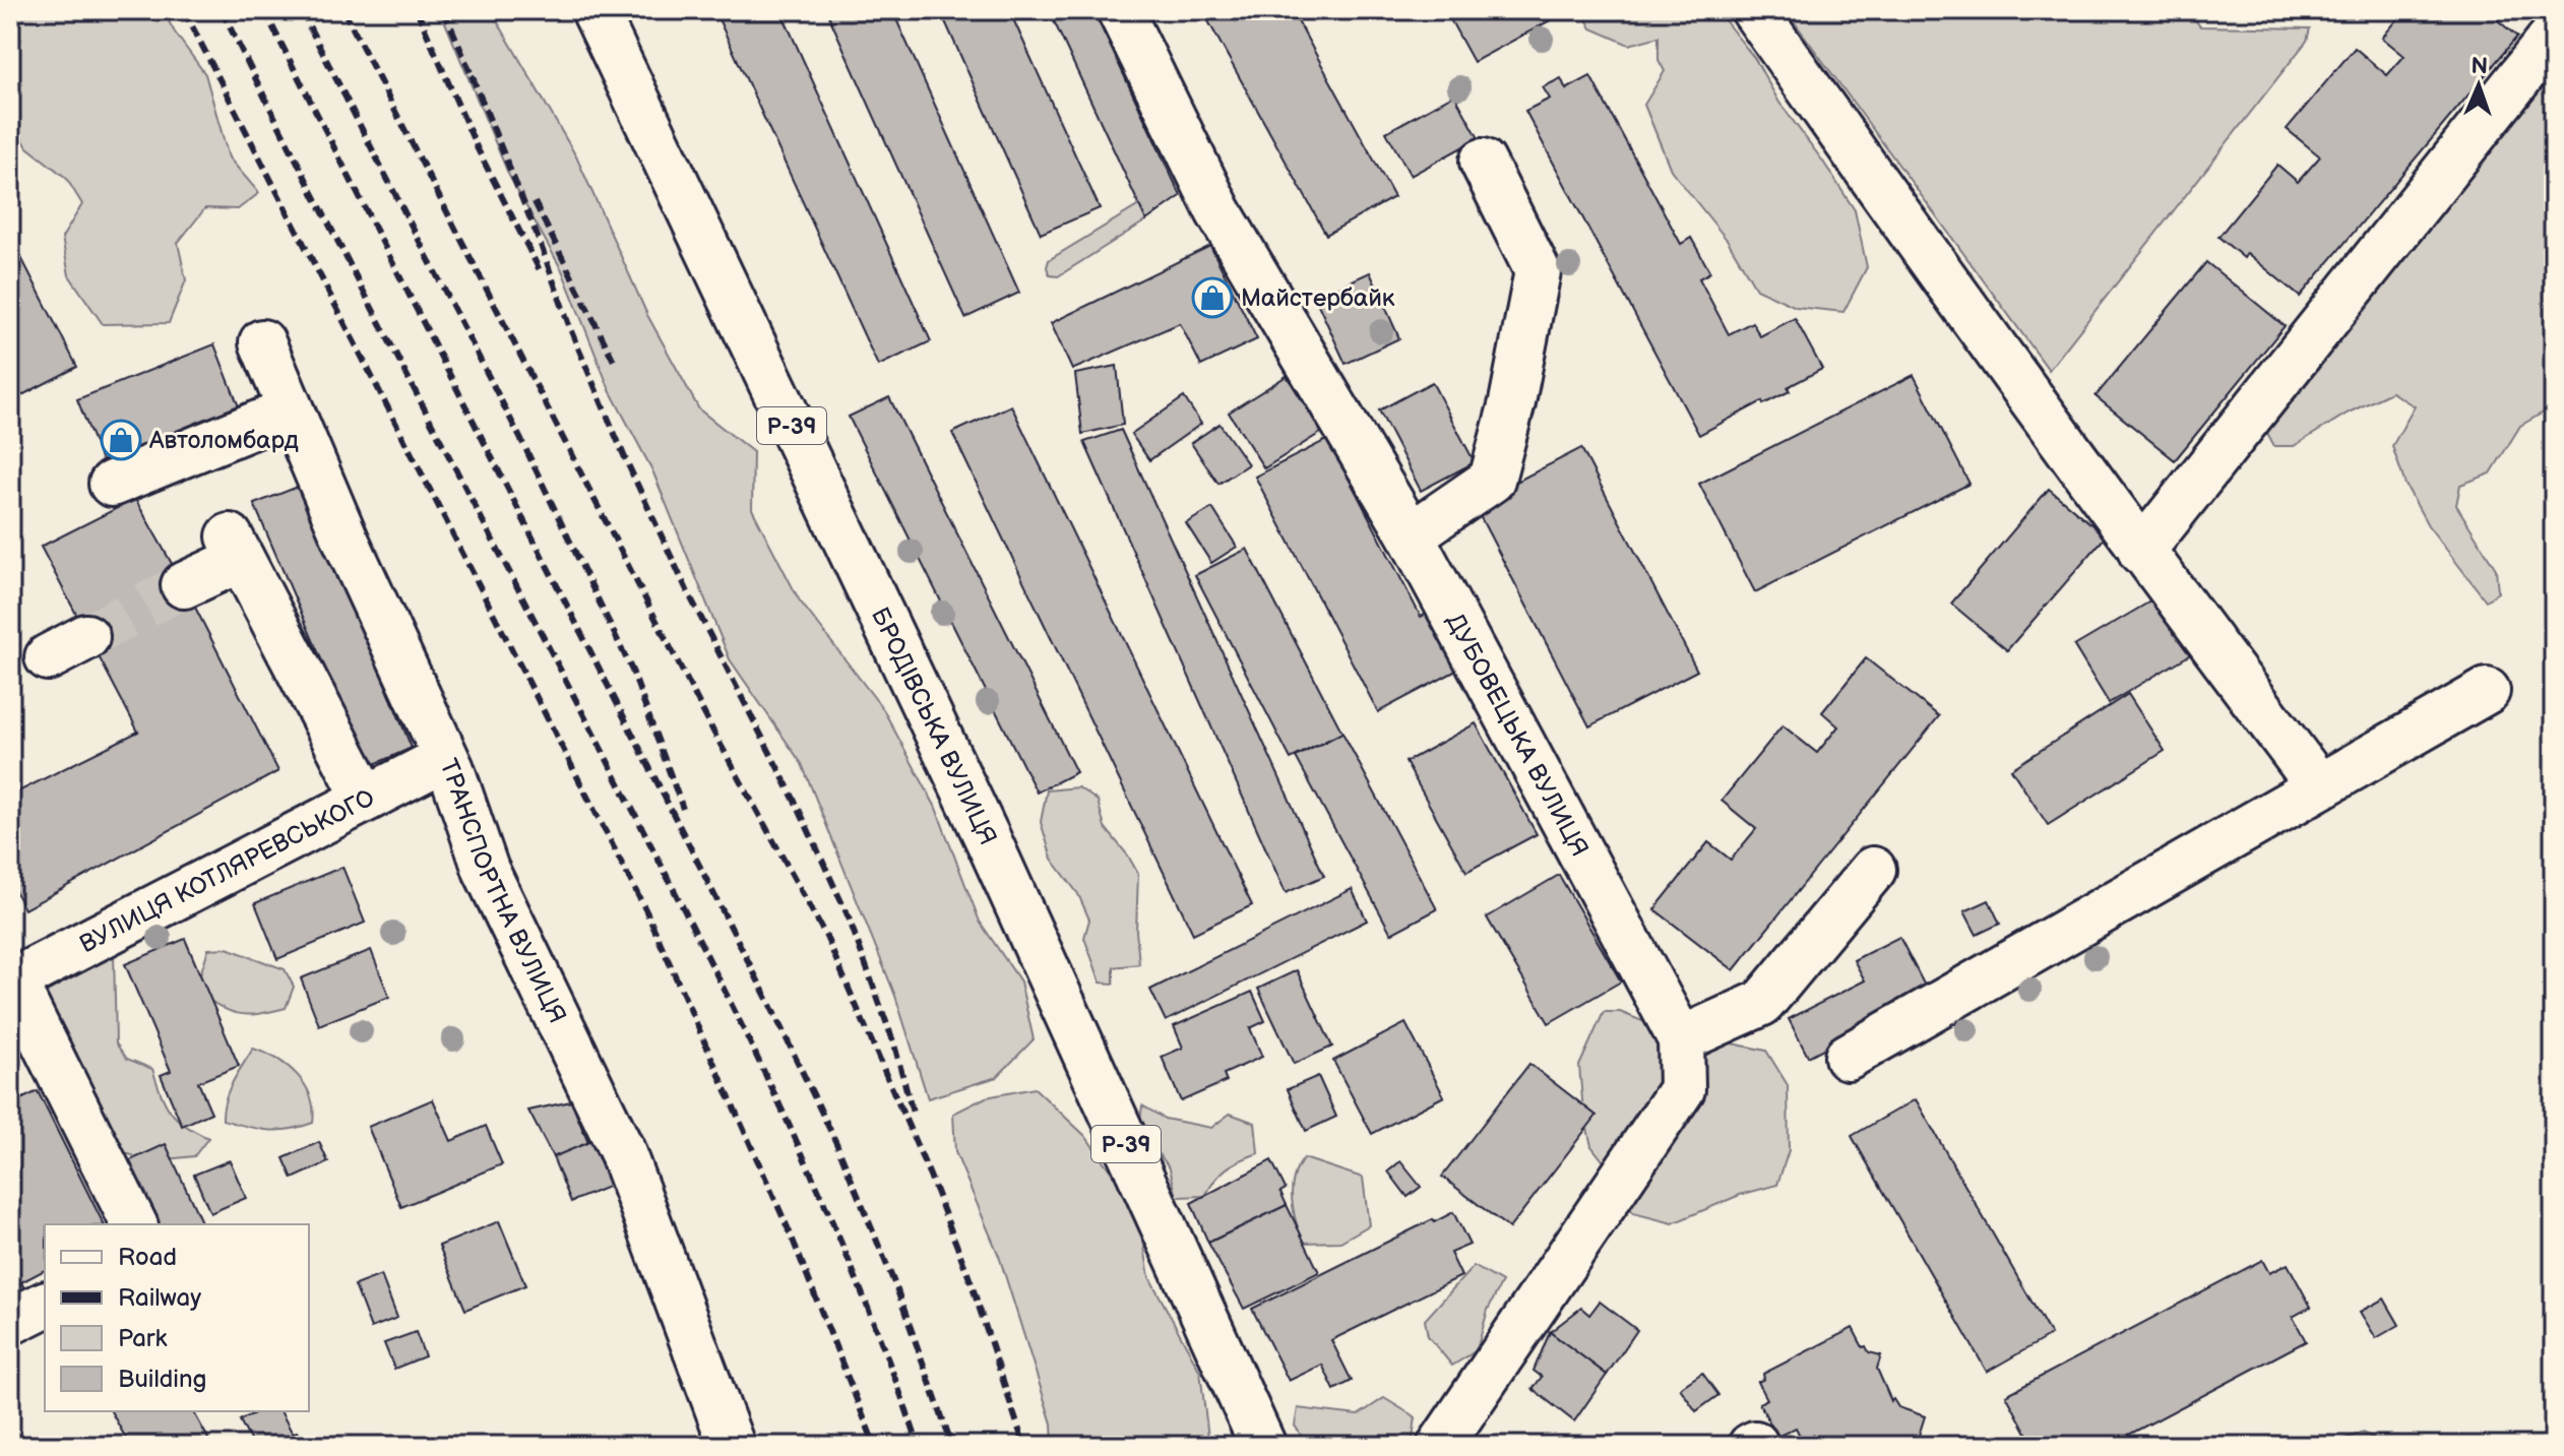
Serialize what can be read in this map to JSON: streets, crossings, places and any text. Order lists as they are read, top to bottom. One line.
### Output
{"streets":{"street":["Р-39","БРОДІВСЬКА ВУЛИЦЯ","ДУБОВЕЦЬКА ВУЛИЦЯ","ВУЛИЦЯ КОТЛЯРЕВСЬКОГО","ТРАНСПОРТНА ВУЛИЦЯ"]},"crossings":[["ВУЛИЦЯ КОТЛЯРЕВСЬКОГО","ТРАНСПОРТНА ВУЛИЦЯ"]],"places":{"shop":["Майстербайк","Автоломбард"]},"legend":["Road","Railway","Park","Building"],"north":"top"}
